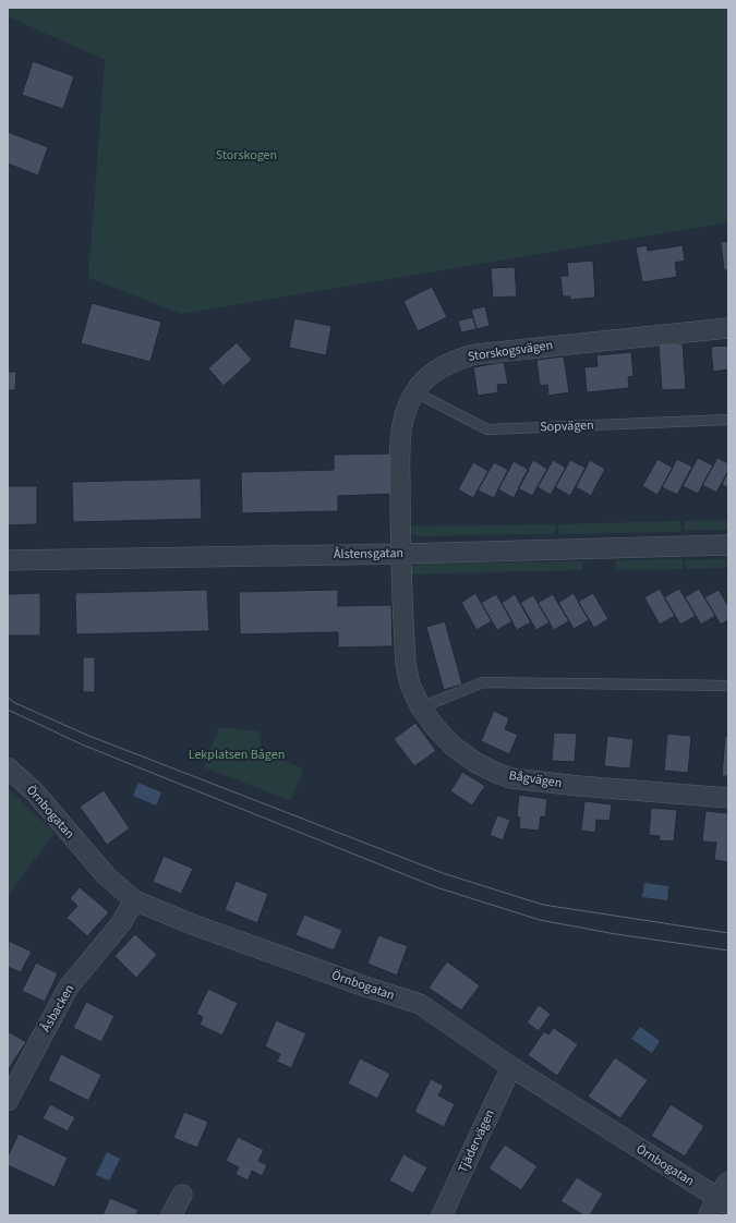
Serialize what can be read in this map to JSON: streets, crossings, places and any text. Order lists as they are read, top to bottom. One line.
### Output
{"streets":{"street":["Storskogsvägen","Ålstensgatan","Bågvägen","Örnbogatan","Åsbacken","Tjädervägen"],"lane":["Sopvägen"]},"crossings":[["Storskogsvägen","Sopvägen"],["Storskogsvägen","Ålstensgatan"],["Storskogsvägen","Bågvägen"],["Ålstensgatan","Bågvägen"],["Örnbogatan","Åsbacken"],["Örnbogatan","Tjädervägen"]],"parks":["Storskogen","Lekplatsen Bågen"]}
